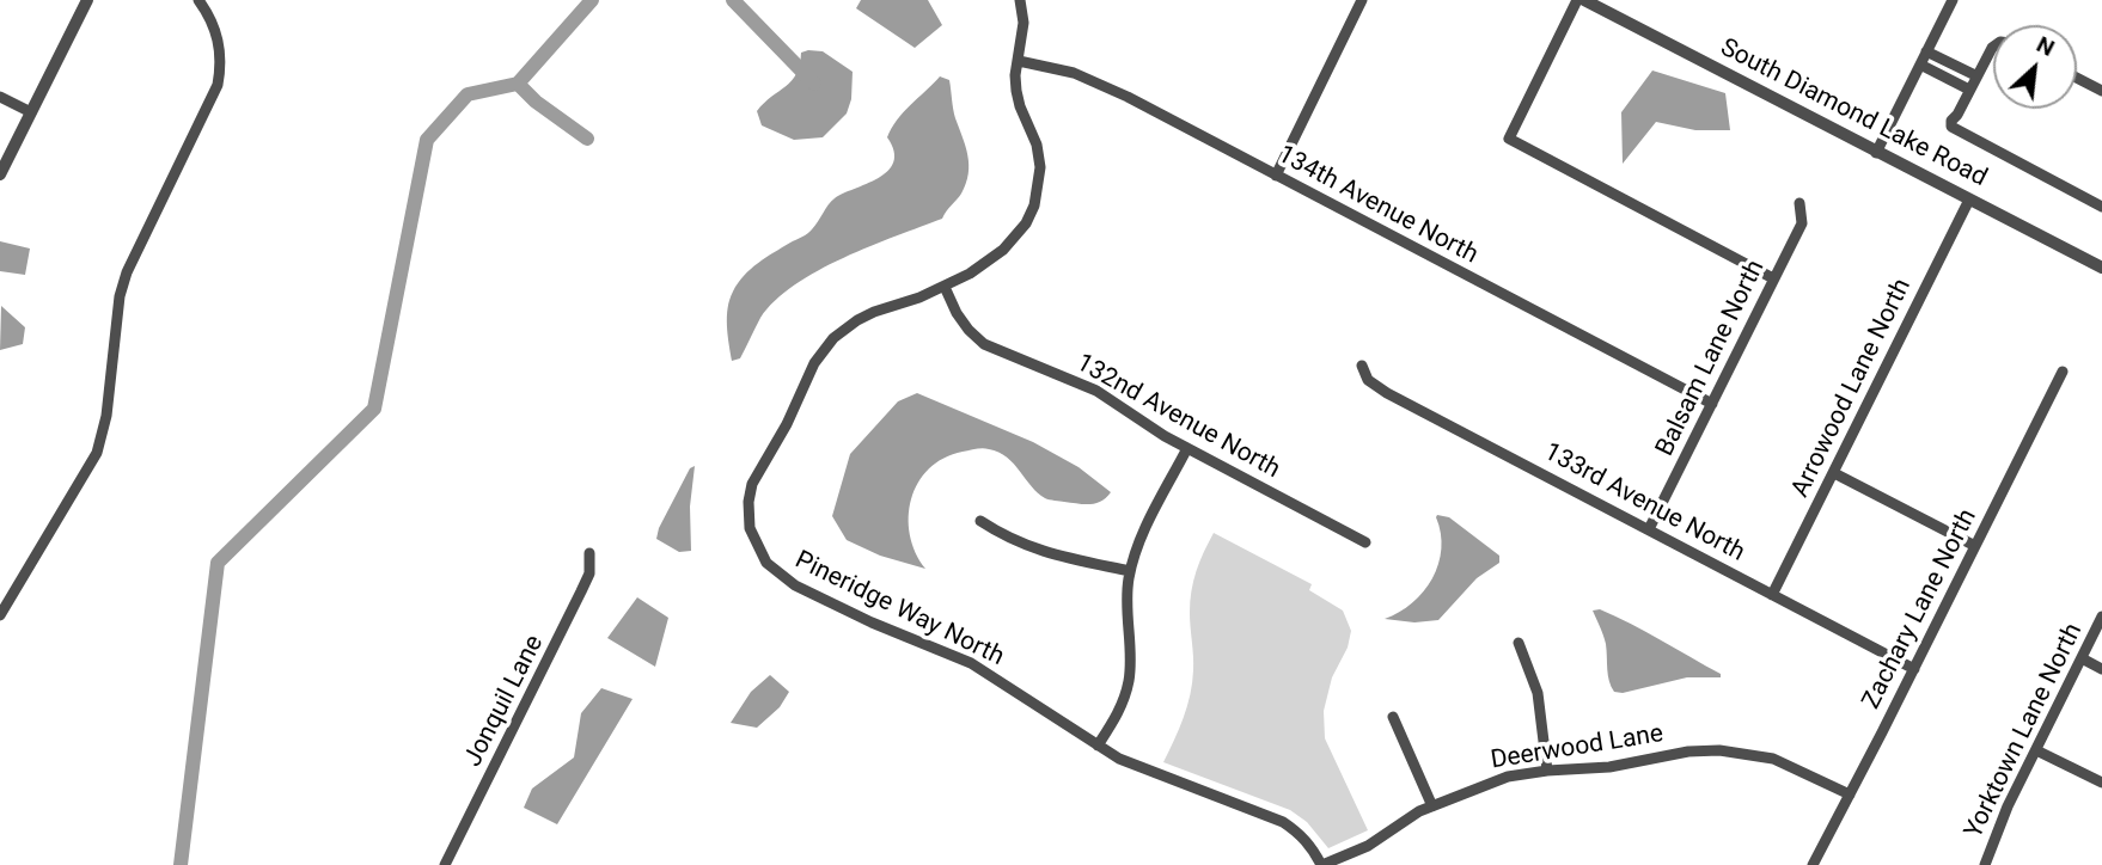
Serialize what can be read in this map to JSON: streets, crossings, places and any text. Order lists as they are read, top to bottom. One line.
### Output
{"streets":{"street":["South Diamond Lake Road","134th Avenue North","Balsam Lane North","Arrowood Lane North","132nd Avenue North","133rd Avenue North","Pineridge Way North","Zachary Lane North","Jonquil Lane","Yorktown Lane North","Deerwood Lane"]},"crossings":[["South Diamond Lake Road","Arrowood Lane North"],["134th Avenue North","Balsam Lane North"],["134th Avenue North","Pineridge Way North"],["Balsam Lane North","133rd Avenue North"],["Arrowood Lane North","133rd Avenue North"],["132nd Avenue North","Pineridge Way North"],["133rd Avenue North","Zachary Lane North"],["Pineridge Way North","Deerwood Lane"],["Zachary Lane North","Deerwood Lane"]],"north":"top right"}
